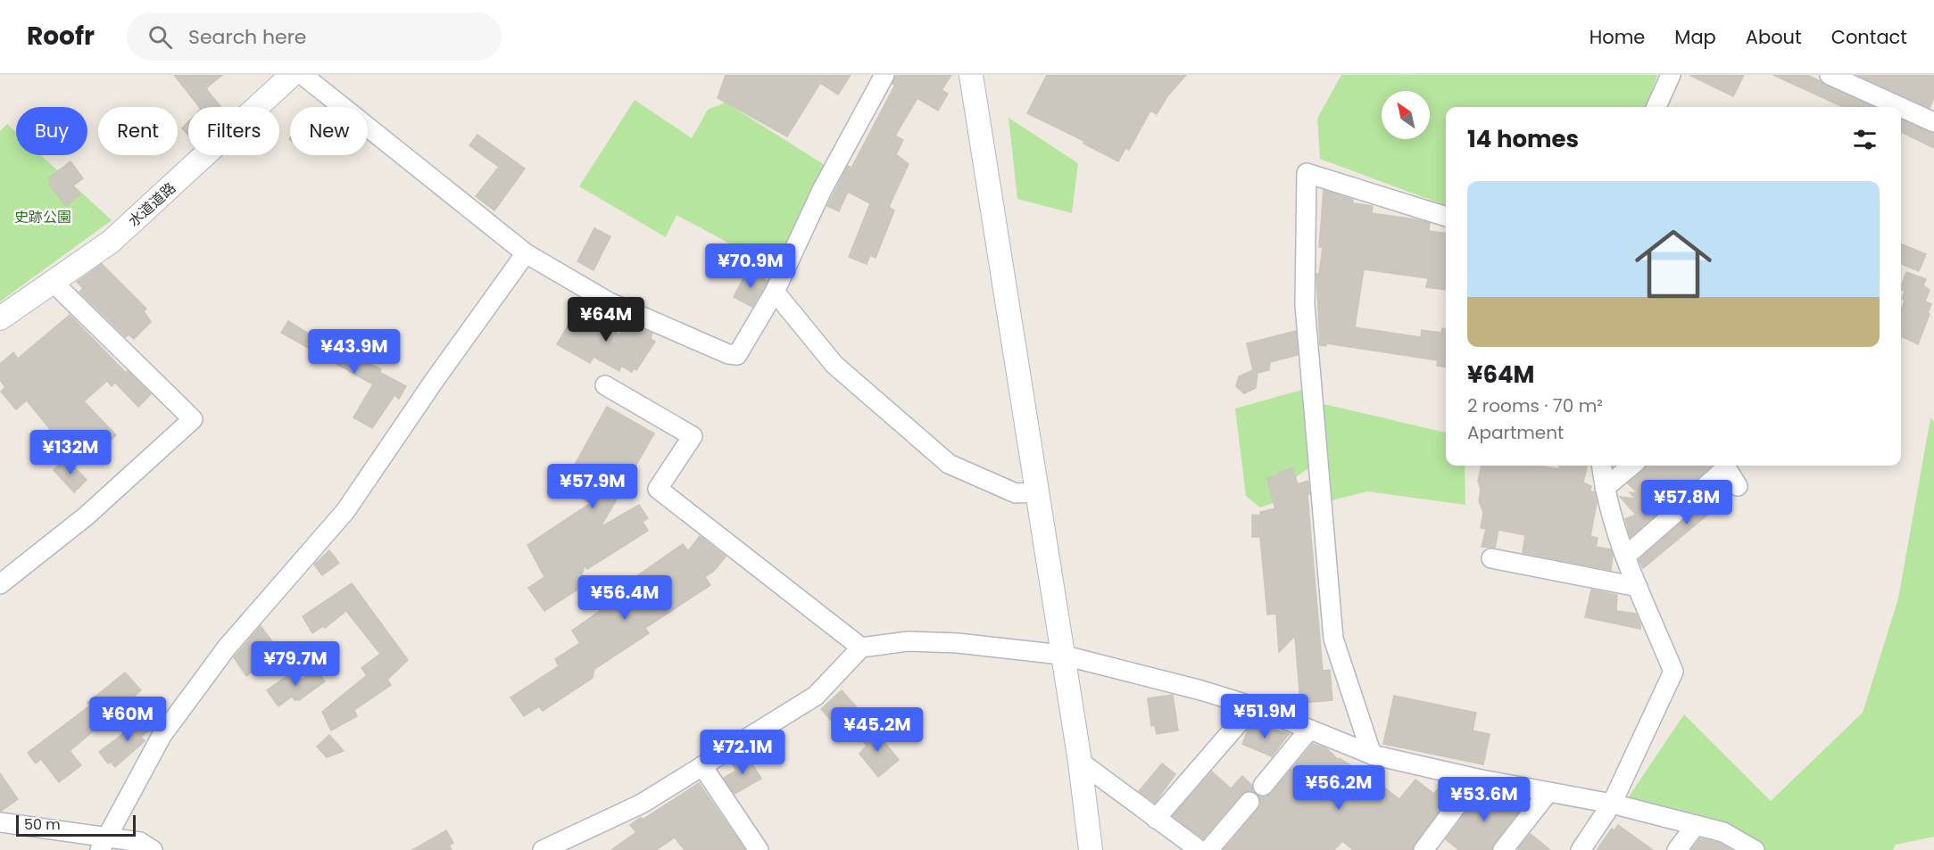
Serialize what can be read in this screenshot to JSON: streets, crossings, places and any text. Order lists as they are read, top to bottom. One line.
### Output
{"streets":{"street":["水道道路"]},"parks":["史跡公園"],"scale_bar":"50 m","north":"top left","page":{"header":"Roofr","search":"Search here","nav":["Home","Map","About","Contact"],"chip":["Buy","Rent","Filters","New"],"heading":"14 homes","list":[{"name":"¥64M","note":"2 rooms · 70 m² · Apartment"}],"price":["¥70.9M","¥64M","¥43.9M","¥132M","¥57.9M","¥57.8M","¥56.4M","¥79.7M","¥51.9M","¥60M","¥45.2M","¥72.1M","¥56.2M","¥53.6M"],"scale":"50 m"}}
